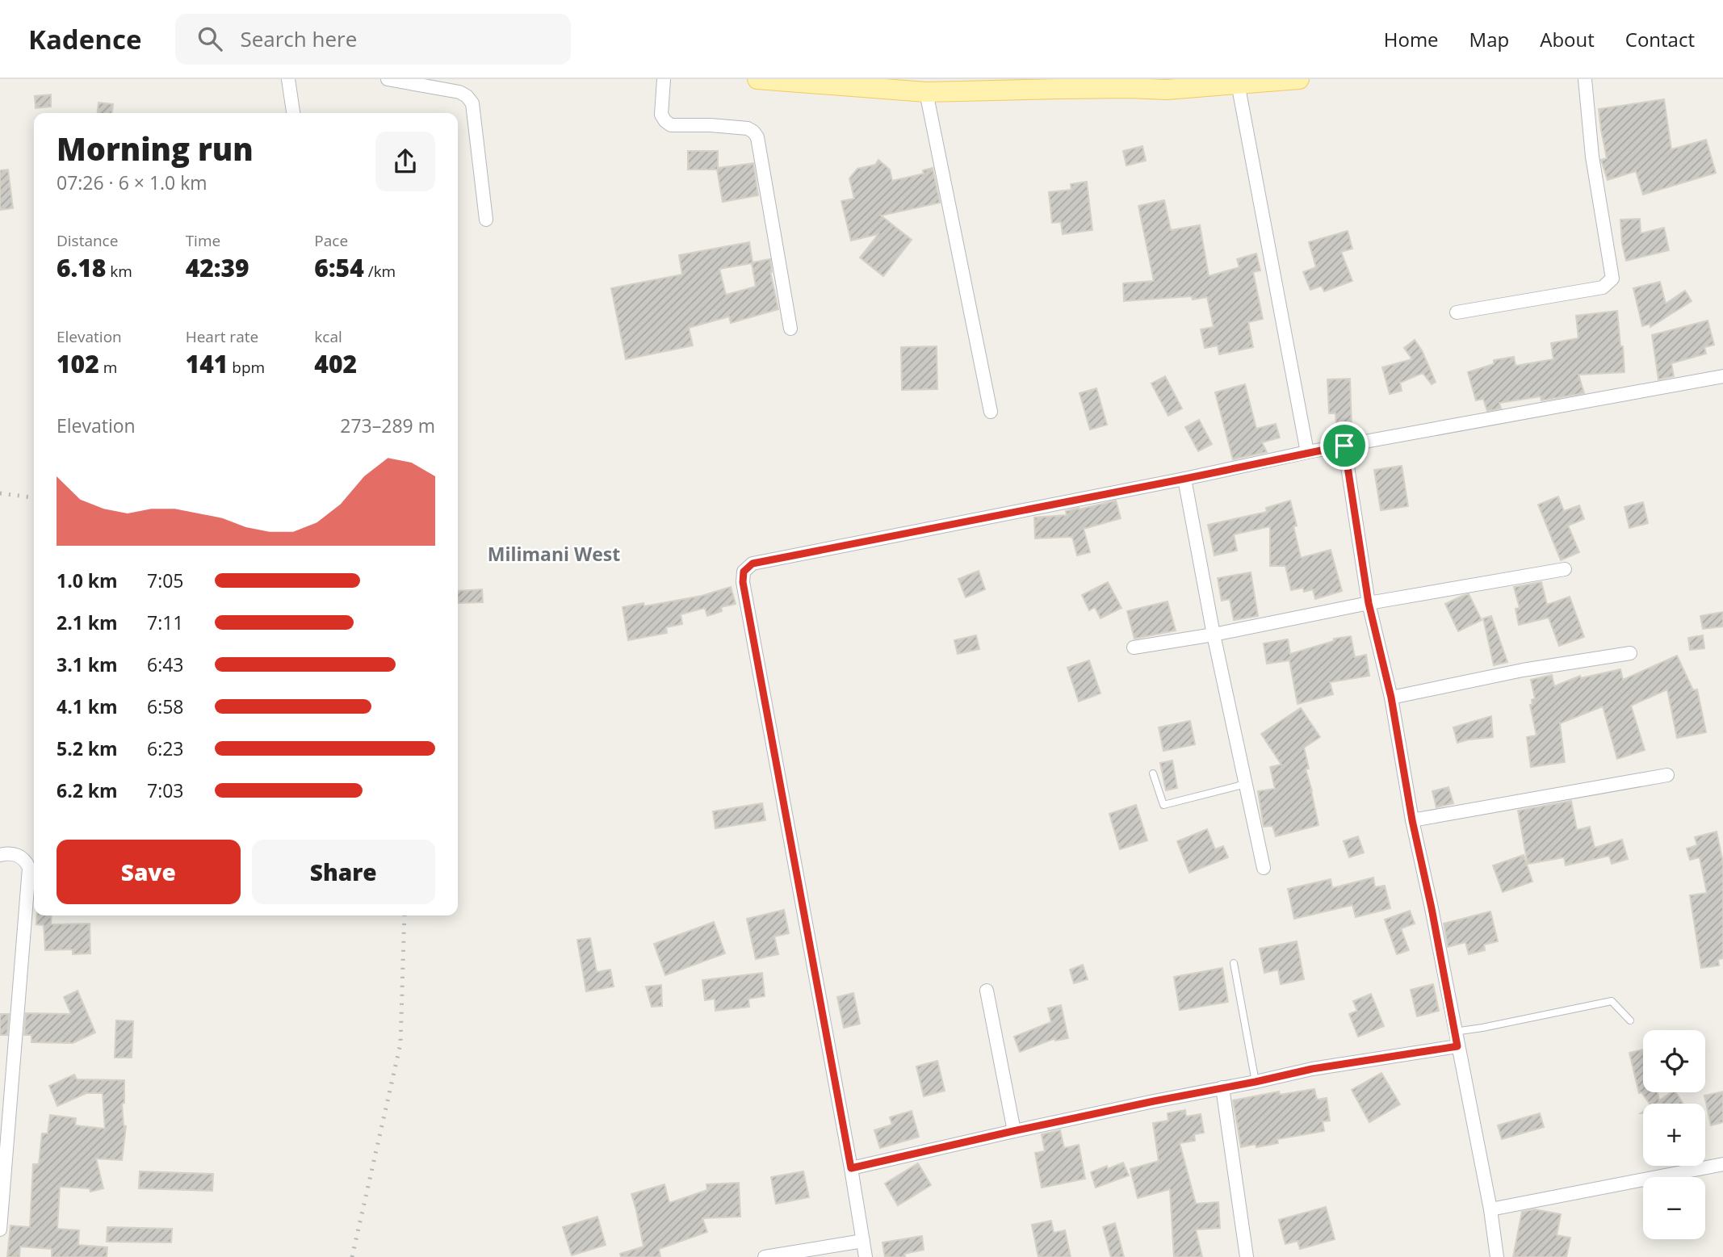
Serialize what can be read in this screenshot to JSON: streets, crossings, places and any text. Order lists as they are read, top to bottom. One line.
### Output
{"districts":["Milimani West"],"page":{"header":"Kadence","search":"Search here","nav":["Home","Map","About","Contact"],"heading":["Morning run","07:26 · 6 × 1.0 km"],"stats":[["Distance","6.18 km"],["Time","42:39"],["Pace","6:54 /km"],["Elevation","102 m"],["Heart rate","141 bpm"],["kcal","402"]],"chart":["Elevation","273–289 m"],"list":[{"name":"1.0 km","note":"7:05"},{"name":"2.1 km","note":"7:11"},{"name":"3.1 km","note":"6:43"},{"name":"4.1 km","note":"6:58"},{"name":"5.2 km","note":"6:23"},{"name":"6.2 km","note":"7:03"}],"buttons":["Save","Share"],"map_buttons":["+","−"]}}
